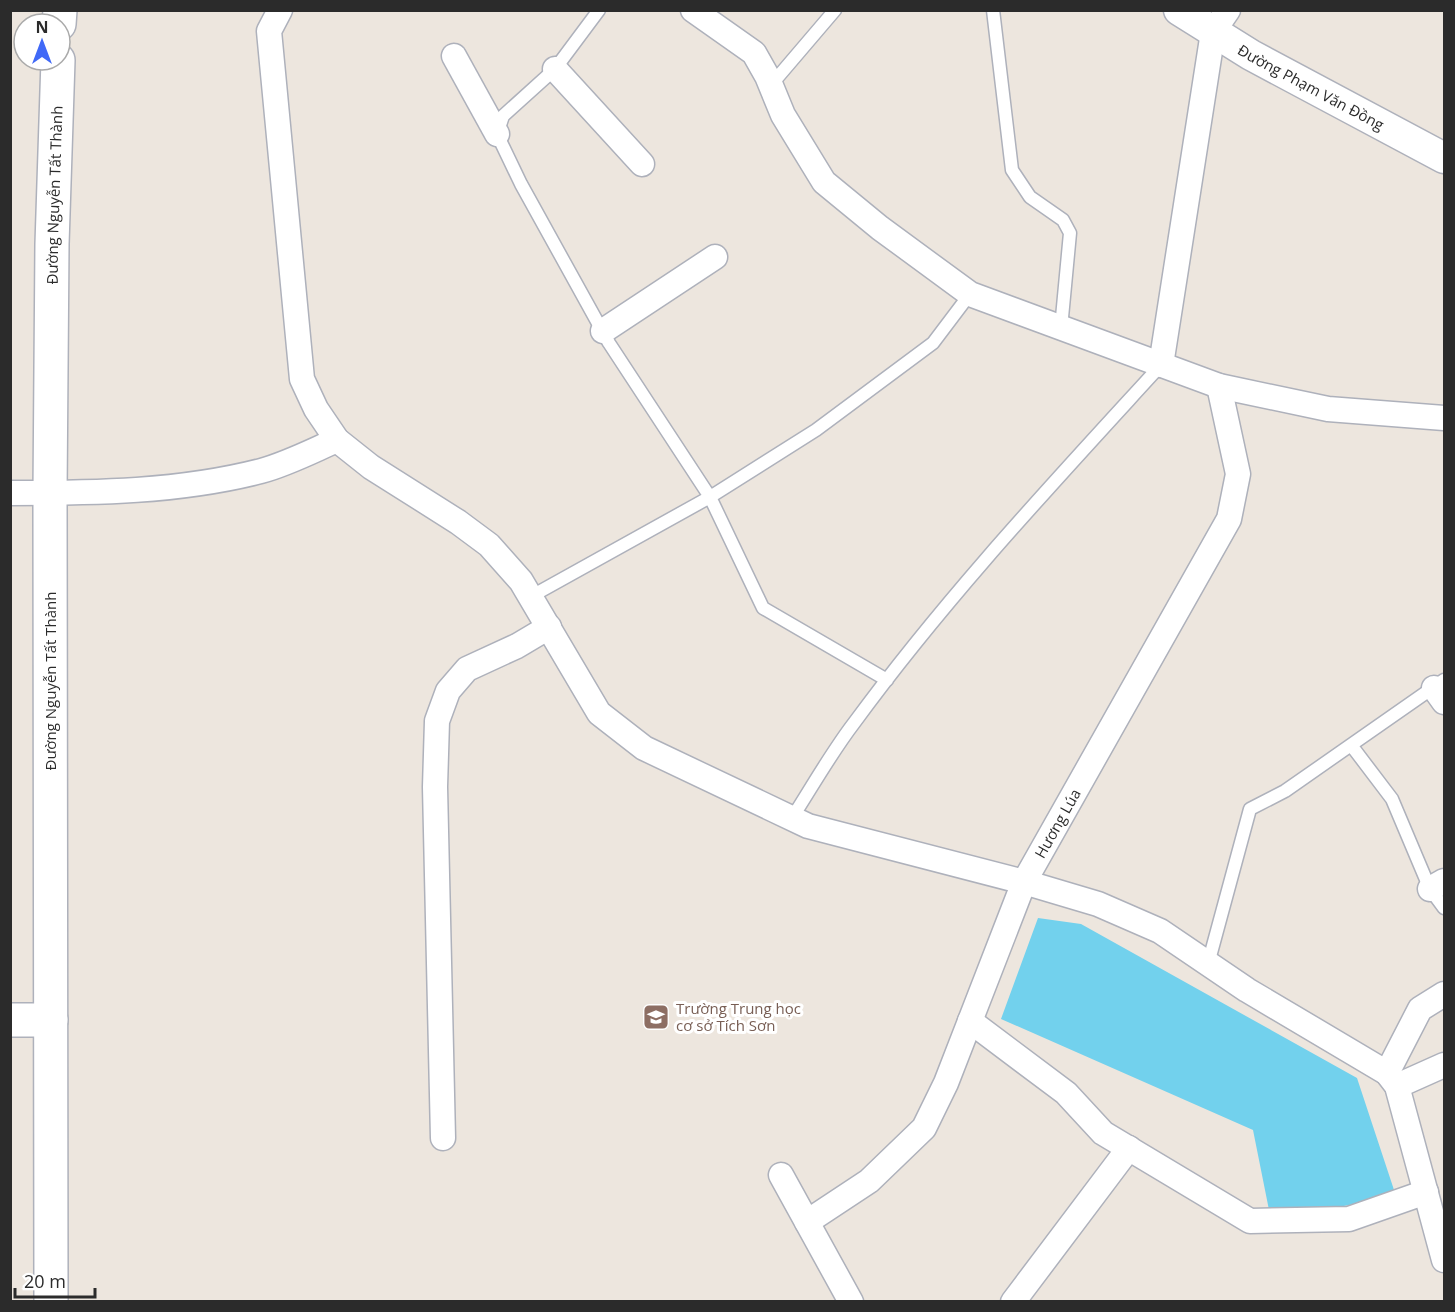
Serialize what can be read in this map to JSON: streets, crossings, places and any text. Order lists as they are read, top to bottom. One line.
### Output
{"streets":{"main road":["Đường Nguyễn Tất Thành"],"street":["Đường Phạm Văn Đồng","Hương Lúa"]},"places":{"school or university":["Trường Trung học cơ sở Tích Sơn"]},"scale_bar":"20 m","north":"top"}
